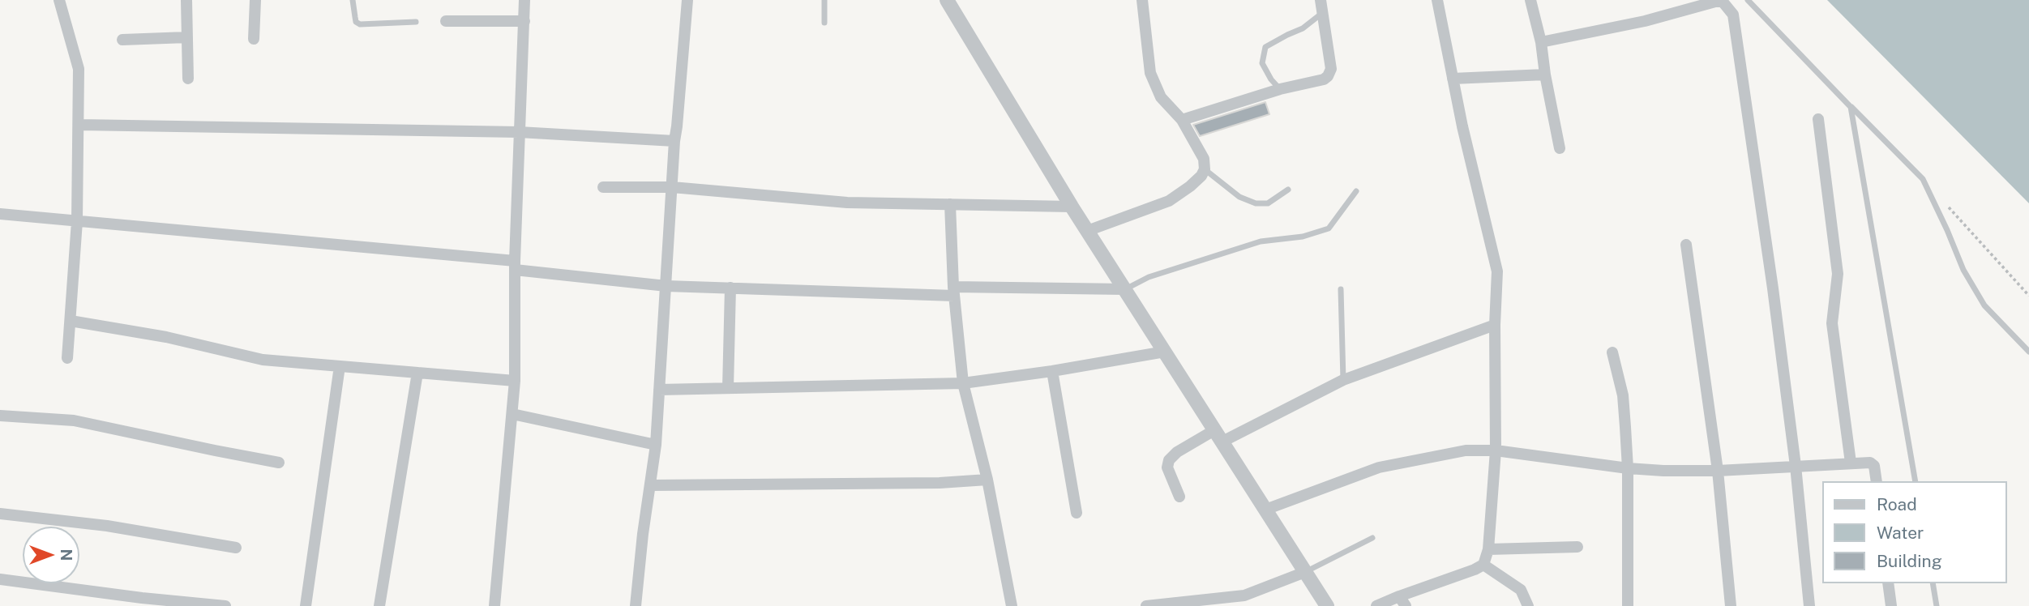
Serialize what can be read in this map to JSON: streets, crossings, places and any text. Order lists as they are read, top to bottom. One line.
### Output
{"legend":["Road","Water","Building"],"north":"right"}
